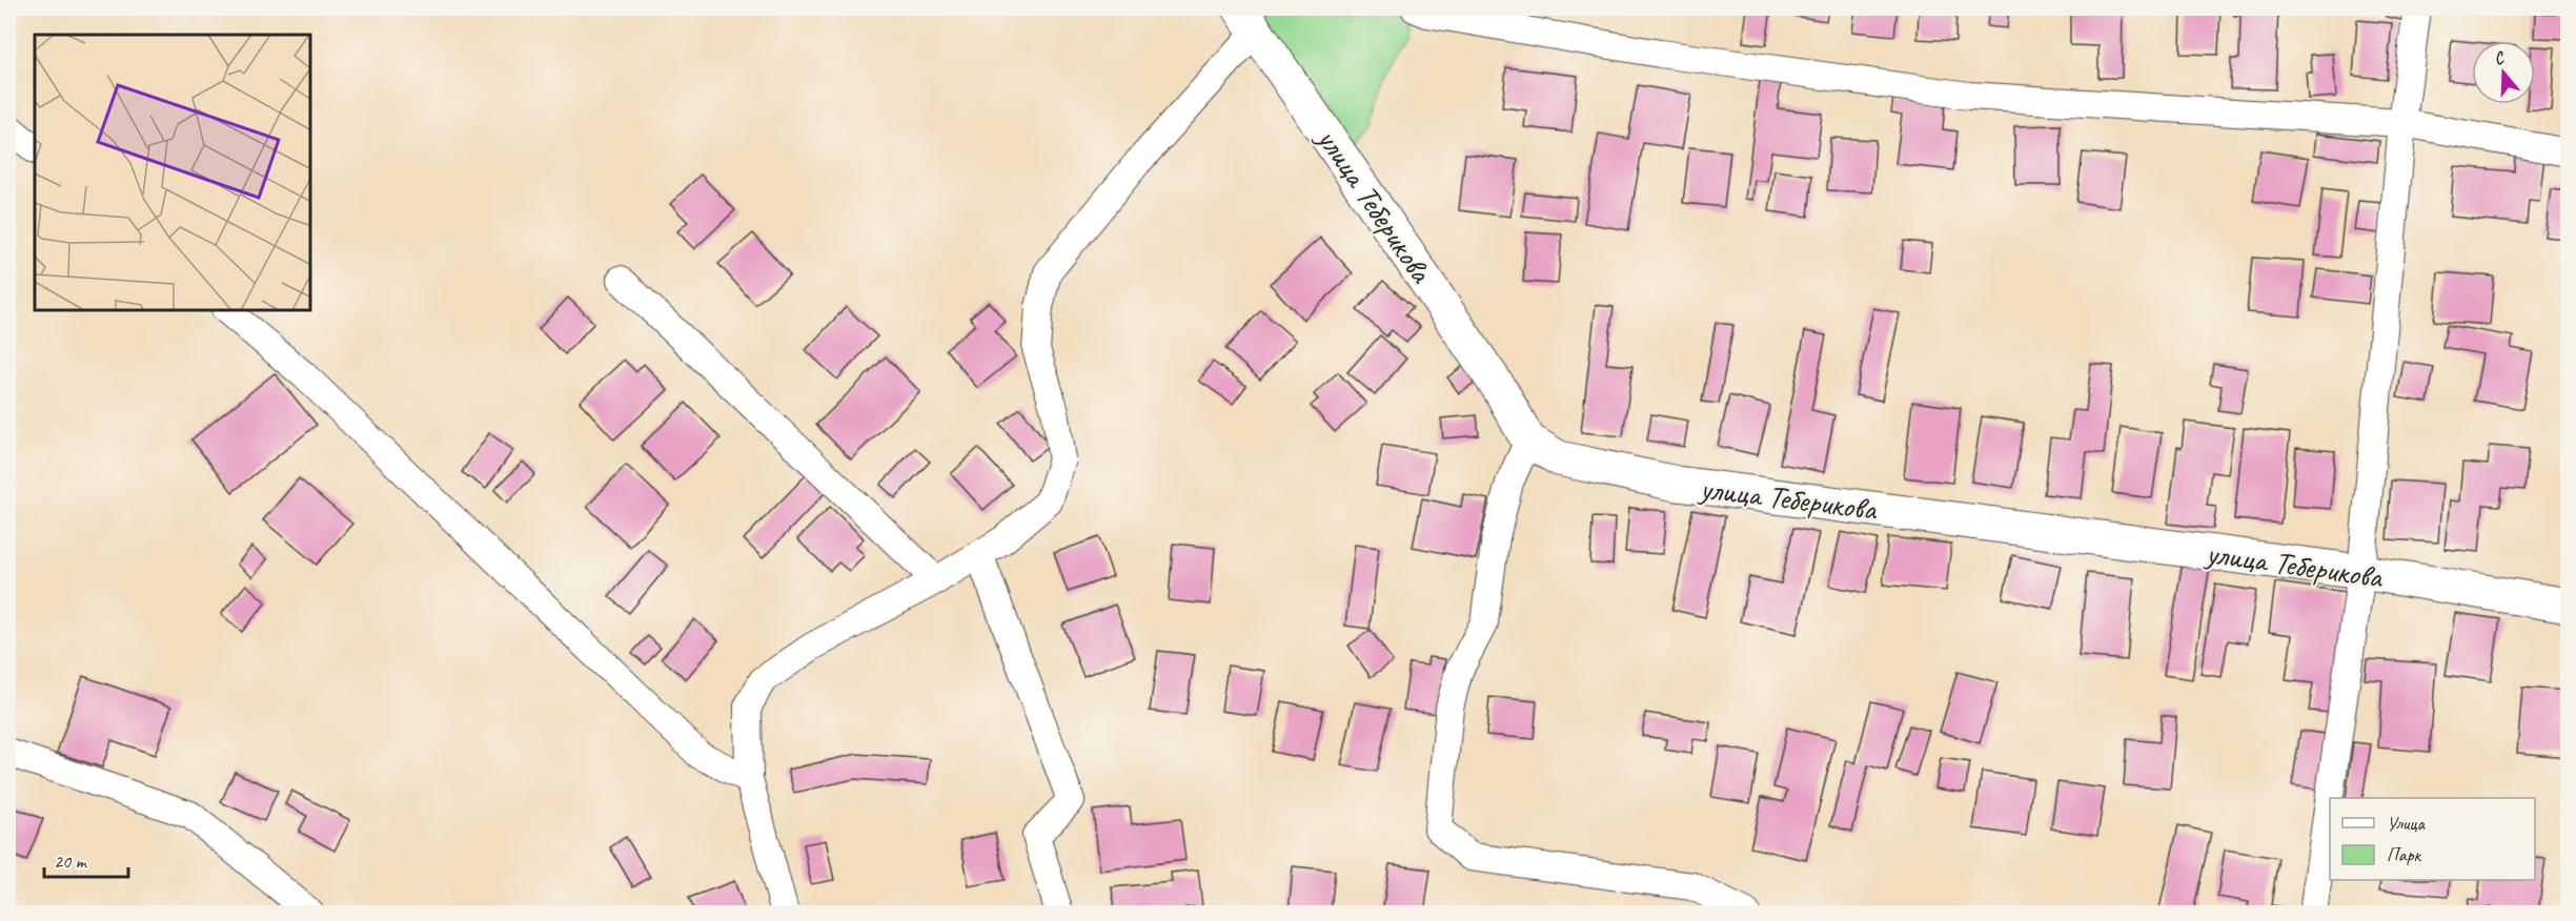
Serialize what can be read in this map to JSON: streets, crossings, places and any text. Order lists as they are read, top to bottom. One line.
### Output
{"streets":{"street":["улица Теберикова"]},"legend":["Улица","Парк"],"scale_bar":"20 m","north":"top"}
